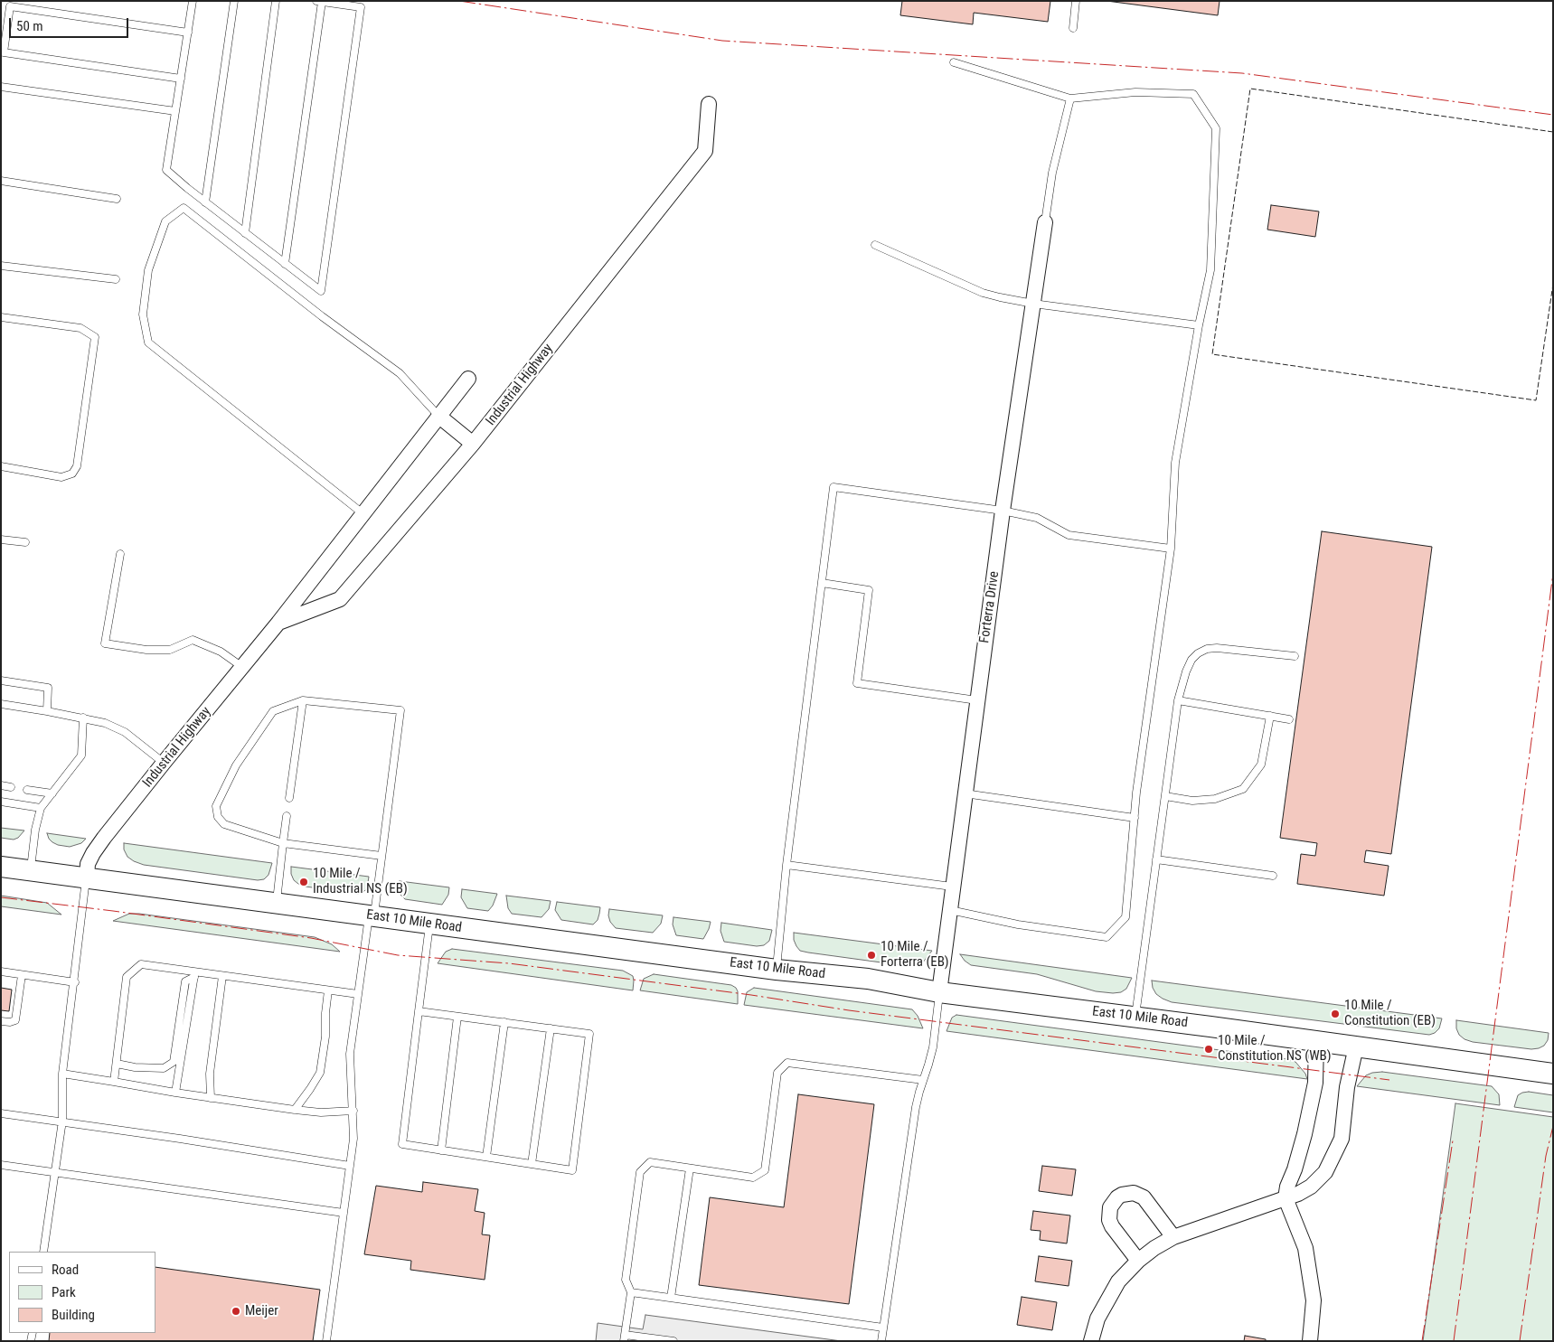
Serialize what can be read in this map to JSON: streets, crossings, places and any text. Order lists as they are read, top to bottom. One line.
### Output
{"streets":{"main road":["East 10 Mile Road"],"street":["Industrial Highway","Forterra Drive"]},"crossings":[["Industrial Highway","East 10 Mile Road"],["Forterra Drive","East 10 Mile Road"]],"places":["10 Mile / Industrial NS (EB)","10 Mile / Forterra (EB)","10 Mile / Constitution (EB)","10 Mile / Constitution NS (WB)","Meijer"],"legend":["Road","Park","Building"],"scale_bar":"50 m"}
